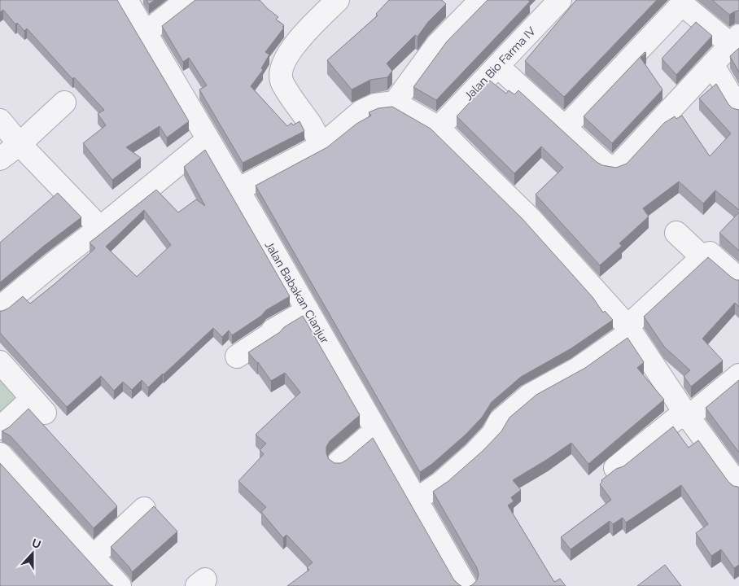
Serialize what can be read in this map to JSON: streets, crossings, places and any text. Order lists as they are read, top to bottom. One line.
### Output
{"streets":{"street":["Jalan Bio Farma IV","Jalan Babakan Cianjur"]},"north":"top"}
